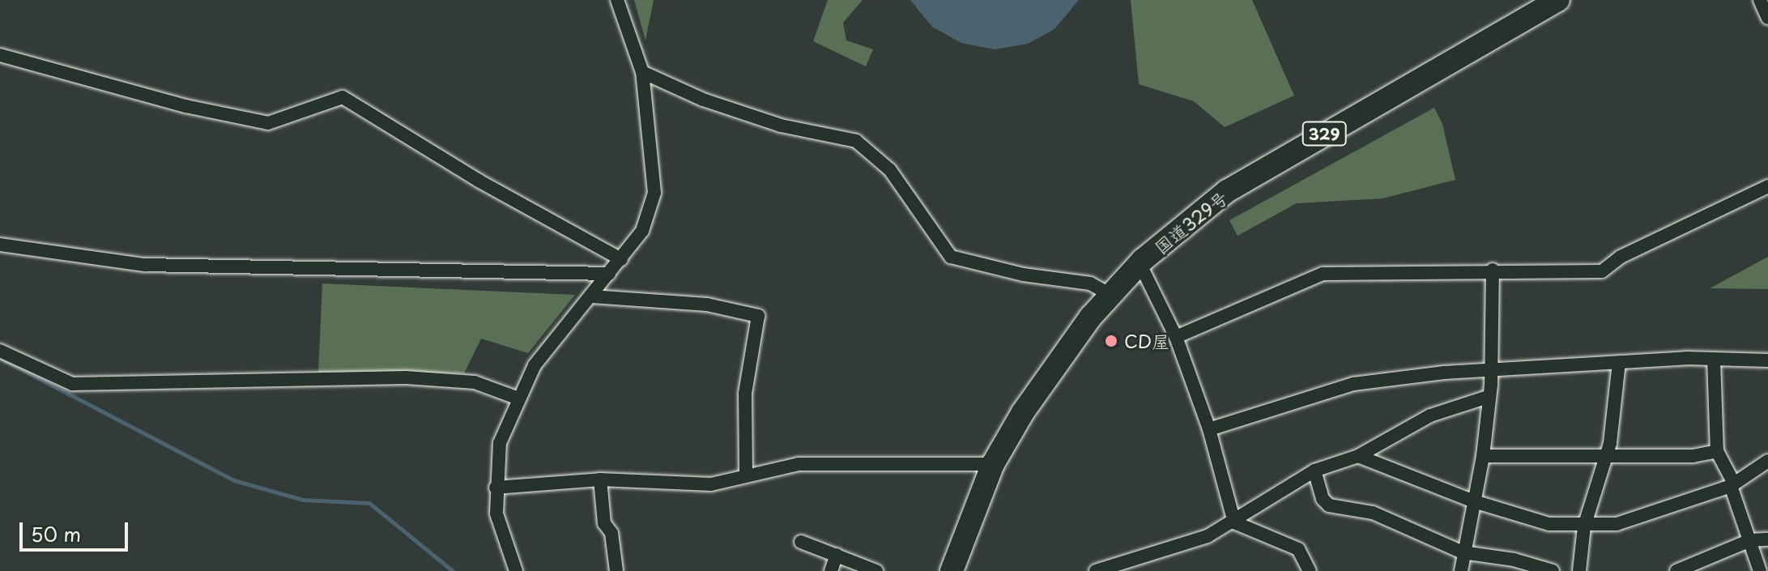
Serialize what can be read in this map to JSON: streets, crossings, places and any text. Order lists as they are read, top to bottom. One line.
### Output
{"streets":{"highway":["329","国道329号"]},"places":["CD屋"],"scale_bar":"50 m"}
